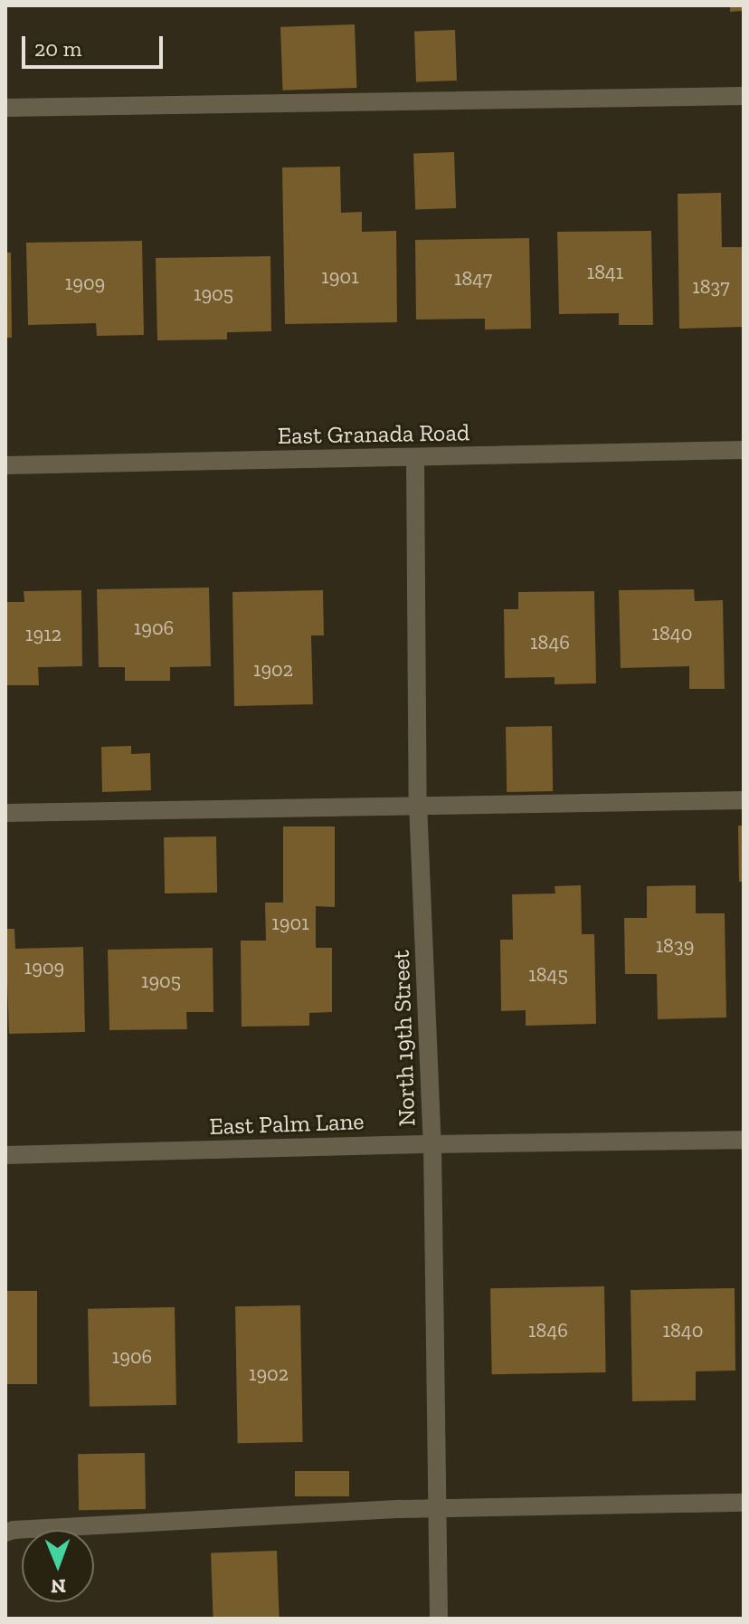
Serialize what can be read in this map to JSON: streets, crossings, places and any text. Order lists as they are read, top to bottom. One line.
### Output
{"streets":{"street":["East Granada Road","North 19th Street","East Palm Lane"]},"crossings":[["East Granada Road","North 19th Street"],["North 19th Street","East Palm Lane"]],"house_numbers":["1841","1901","1847","1909","1837","1905","1906","1840","1912","1846","1902","1901","1839","1909","1845","1905","1846","1840","1906","1902"],"scale_bar":"20 m","north":"bottom"}
